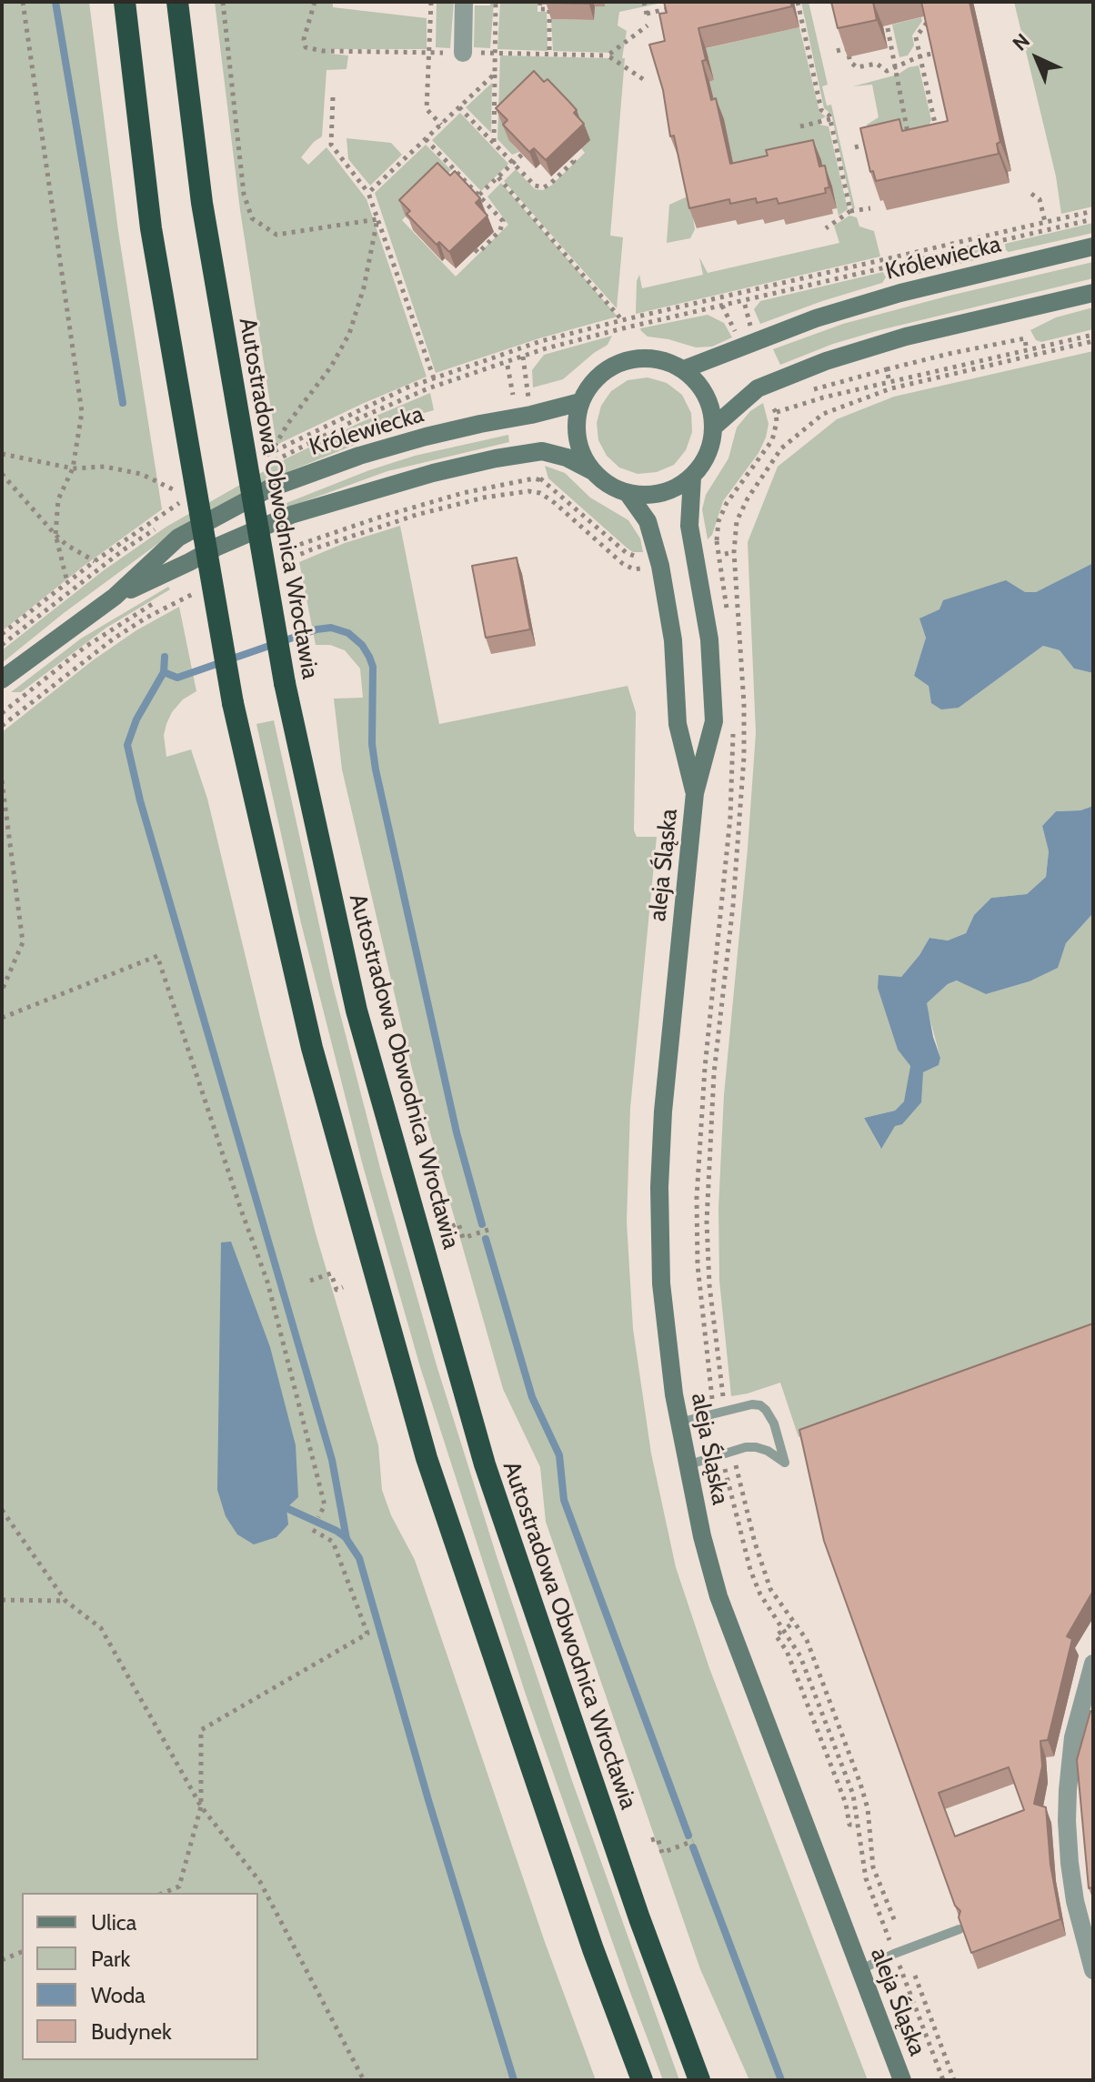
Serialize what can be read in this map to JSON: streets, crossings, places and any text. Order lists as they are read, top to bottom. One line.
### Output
{"streets":{"highway":["Autostradowa Obwodnica Wrocławia"],"street":["Królewiecka","aleja Śląska"]},"crossings":[["Królewiecka","aleja Śląska"]],"legend":["Ulica","Park","Woda","Budynek"],"north":"top left"}
